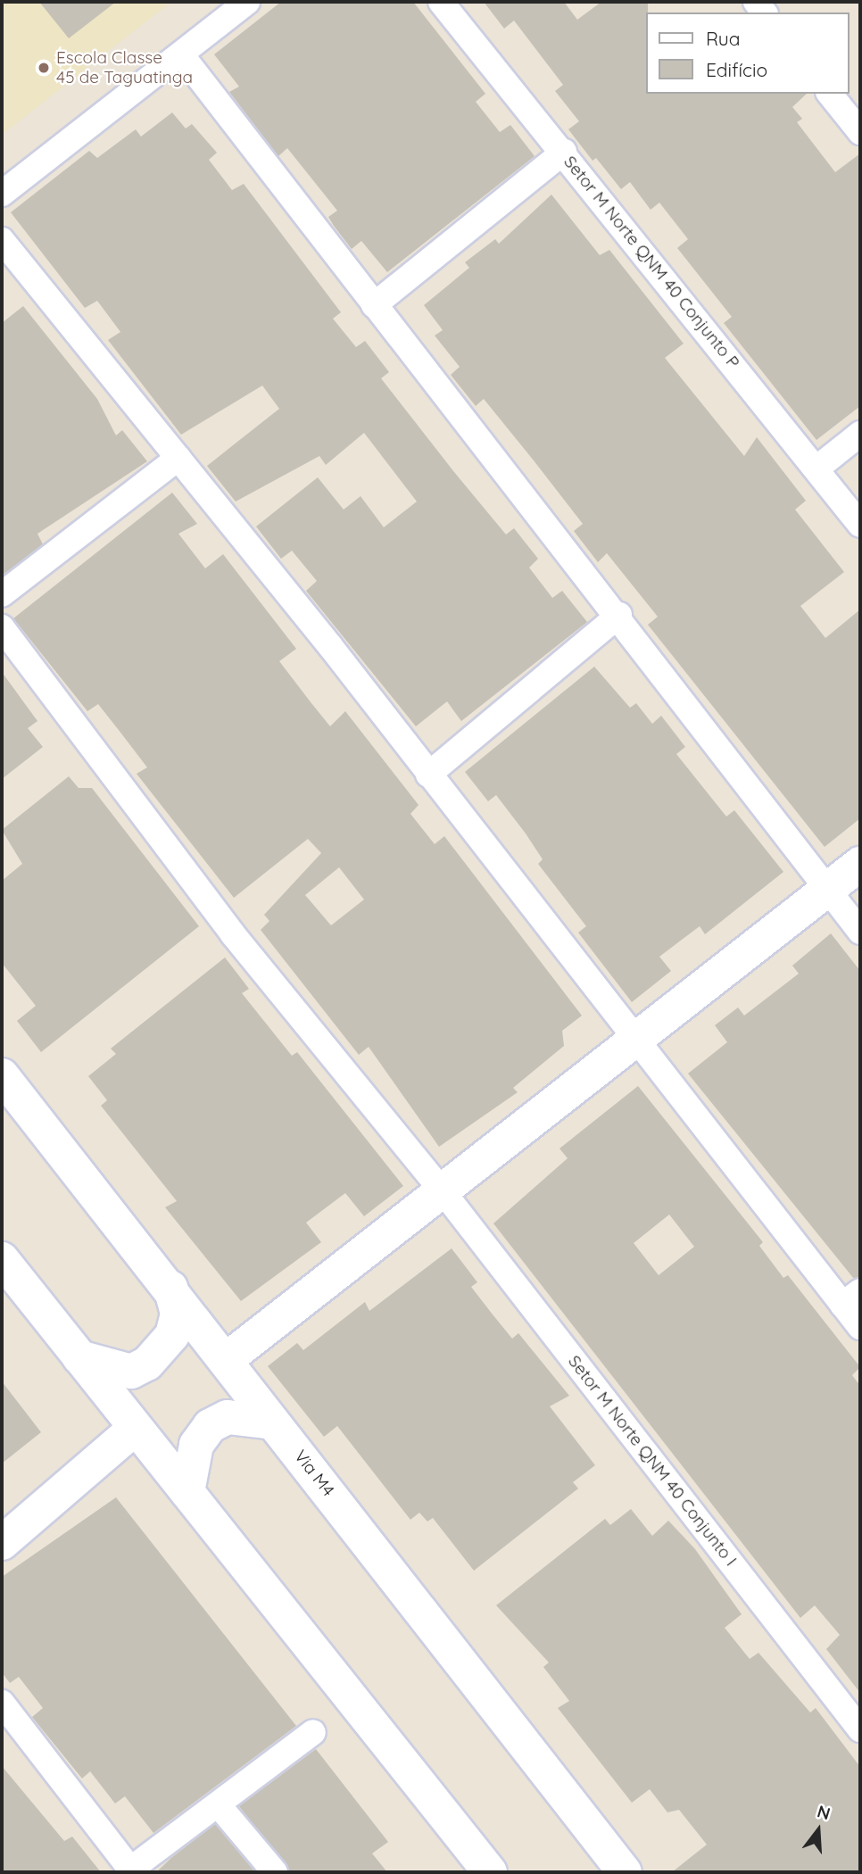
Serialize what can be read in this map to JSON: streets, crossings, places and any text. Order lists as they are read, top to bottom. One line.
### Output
{"streets":{"main road":["Via M4"],"street":["Setor M Norte QNM 40 Conjunto P","Setor M Norte QNM 40 Conjunto I"]},"places":["Escola Classe 45 de Taguatinga"],"legend":["Rua","Edifício"],"north":"top"}
